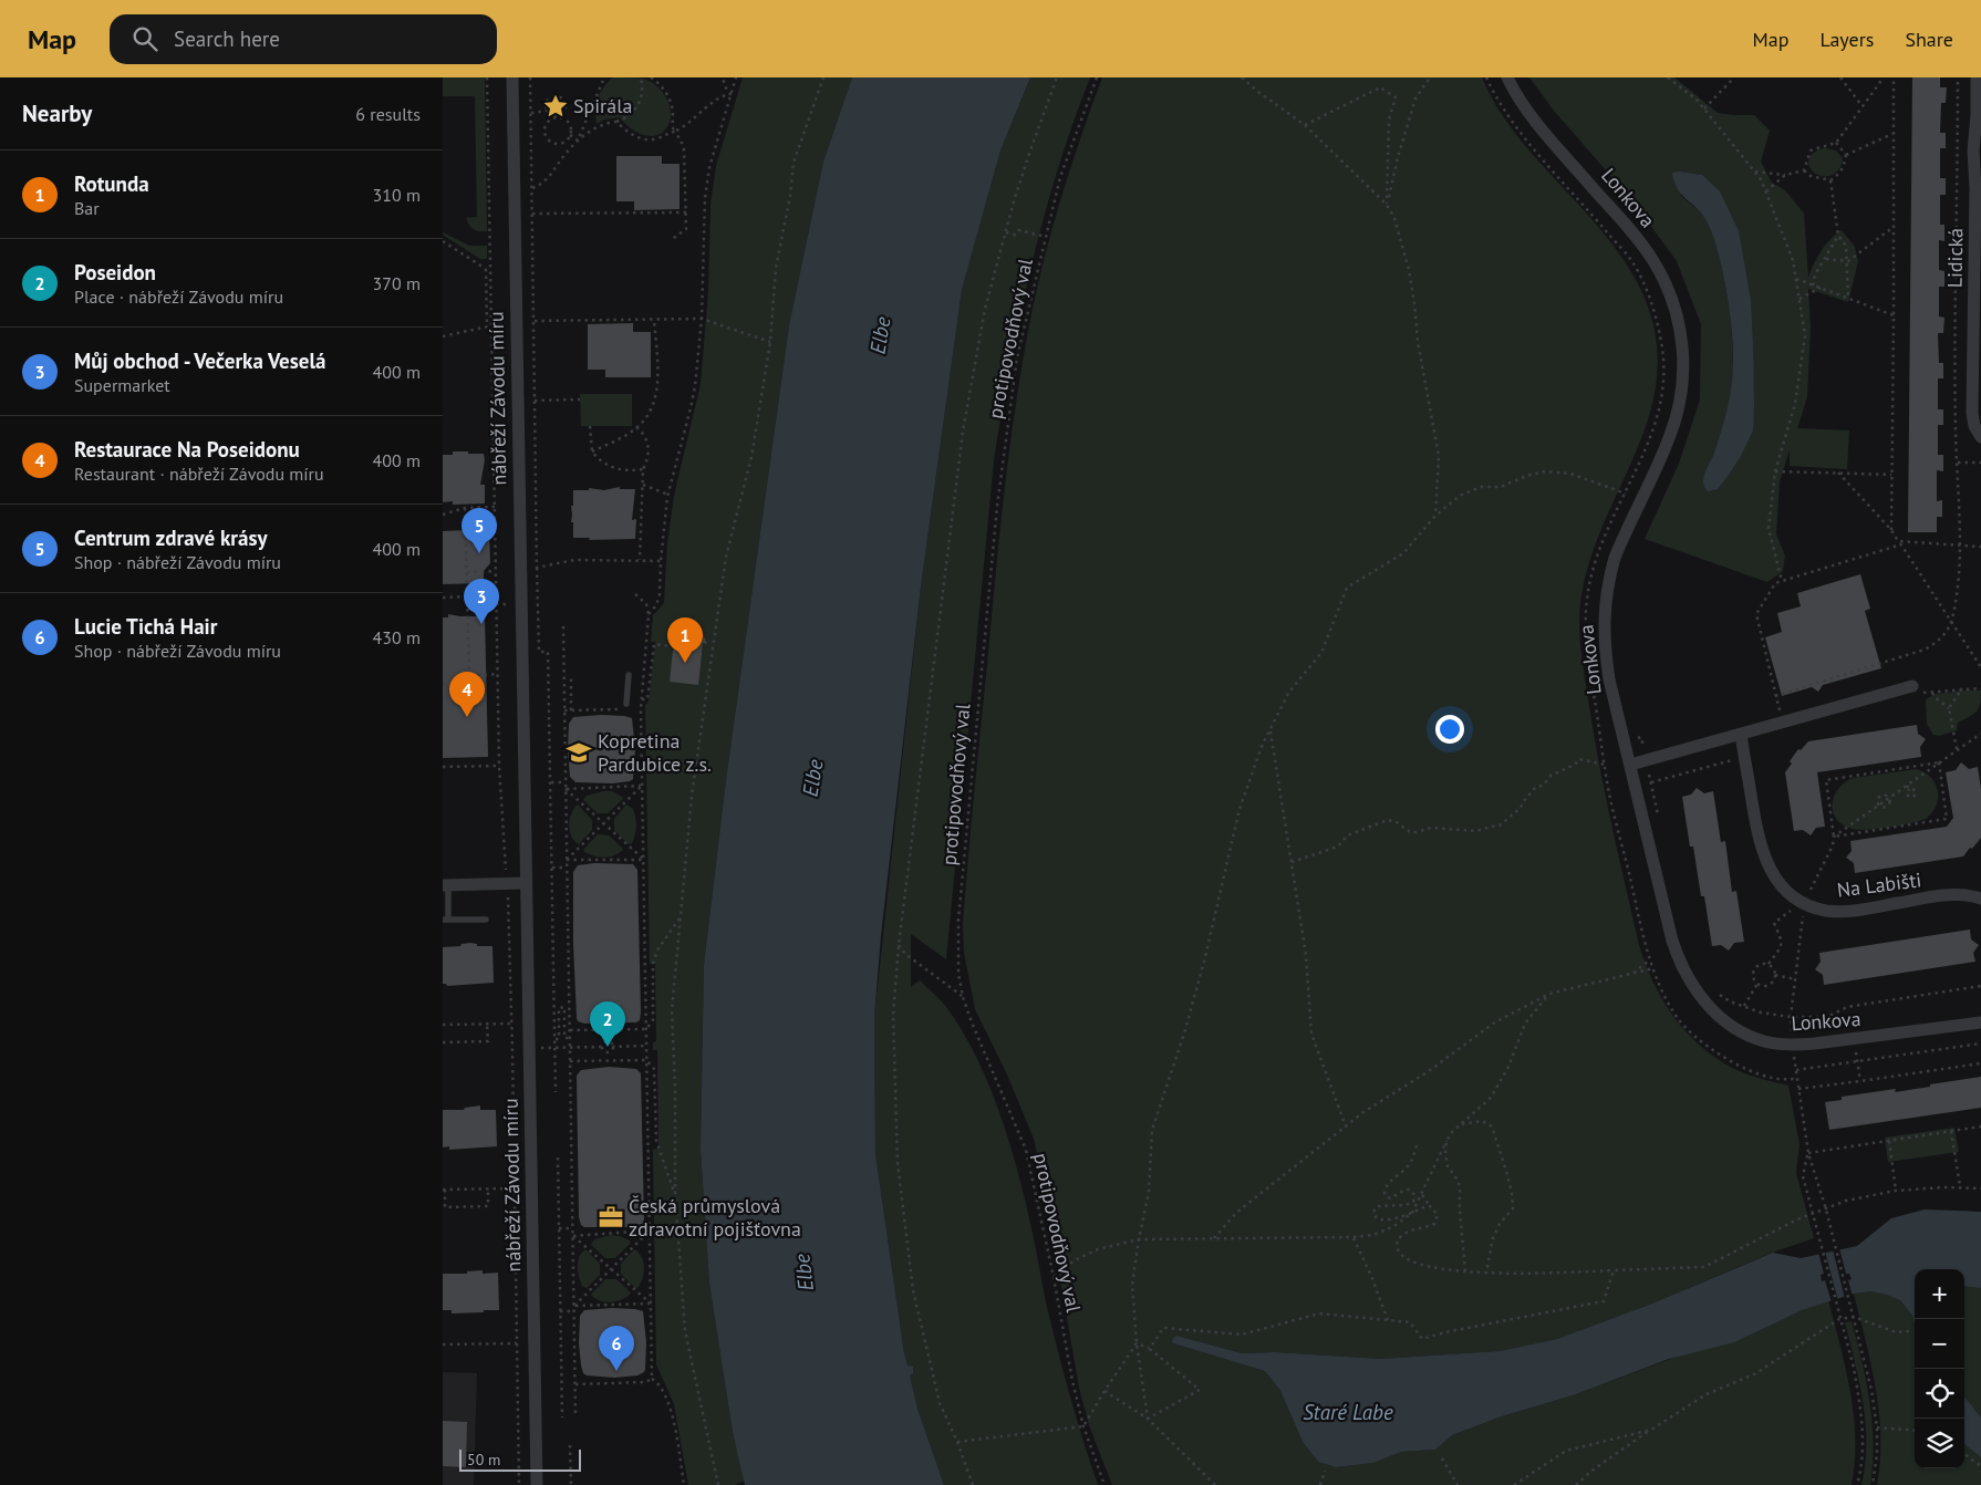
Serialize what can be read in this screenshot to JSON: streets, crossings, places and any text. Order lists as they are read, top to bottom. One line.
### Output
{"streets":{"street":["Lonkova","Lidická","nábřeží Závodu míru","Na Labišti"],"path":["protipovodňový val"]},"water":["Elbe","Staré Labe"],"places":{"place":["Spirála"],"school or university":["Kopretina Pardubice z.s."],"office":["Česká průmyslová zdravotní pojišťovna"]},"scale_bar":"50 m","page":{"header":"Map","search":"Search here","nav":["Map","Layers","Share"],"heading":["Nearby","6 results"],"list":[{"mark":"1","name":"Rotunda","note":"Bar","value":"310 m"},{"mark":"2","name":"Poseidon","note":"Place · nábřeží Závodu míru","value":"370 m"},{"mark":"3","name":"Můj obchod - Večerka Veselá","note":"Supermarket","value":"400 m"},{"mark":"4","name":"Restaurace Na Poseidonu","note":"Restaurant · nábřeží Závodu míru","value":"400 m"},{"mark":"5","name":"Centrum zdravé krásy","note":"Shop · nábřeží Závodu míru","value":"400 m"},{"mark":"6","name":"Lucie Tichá Hair","note":"Shop · nábřeží Závodu míru","value":"430 m"}],"pins":["5","3","1","4","2","6"],"map_buttons":["+","−"],"scale":"50 m"}}
